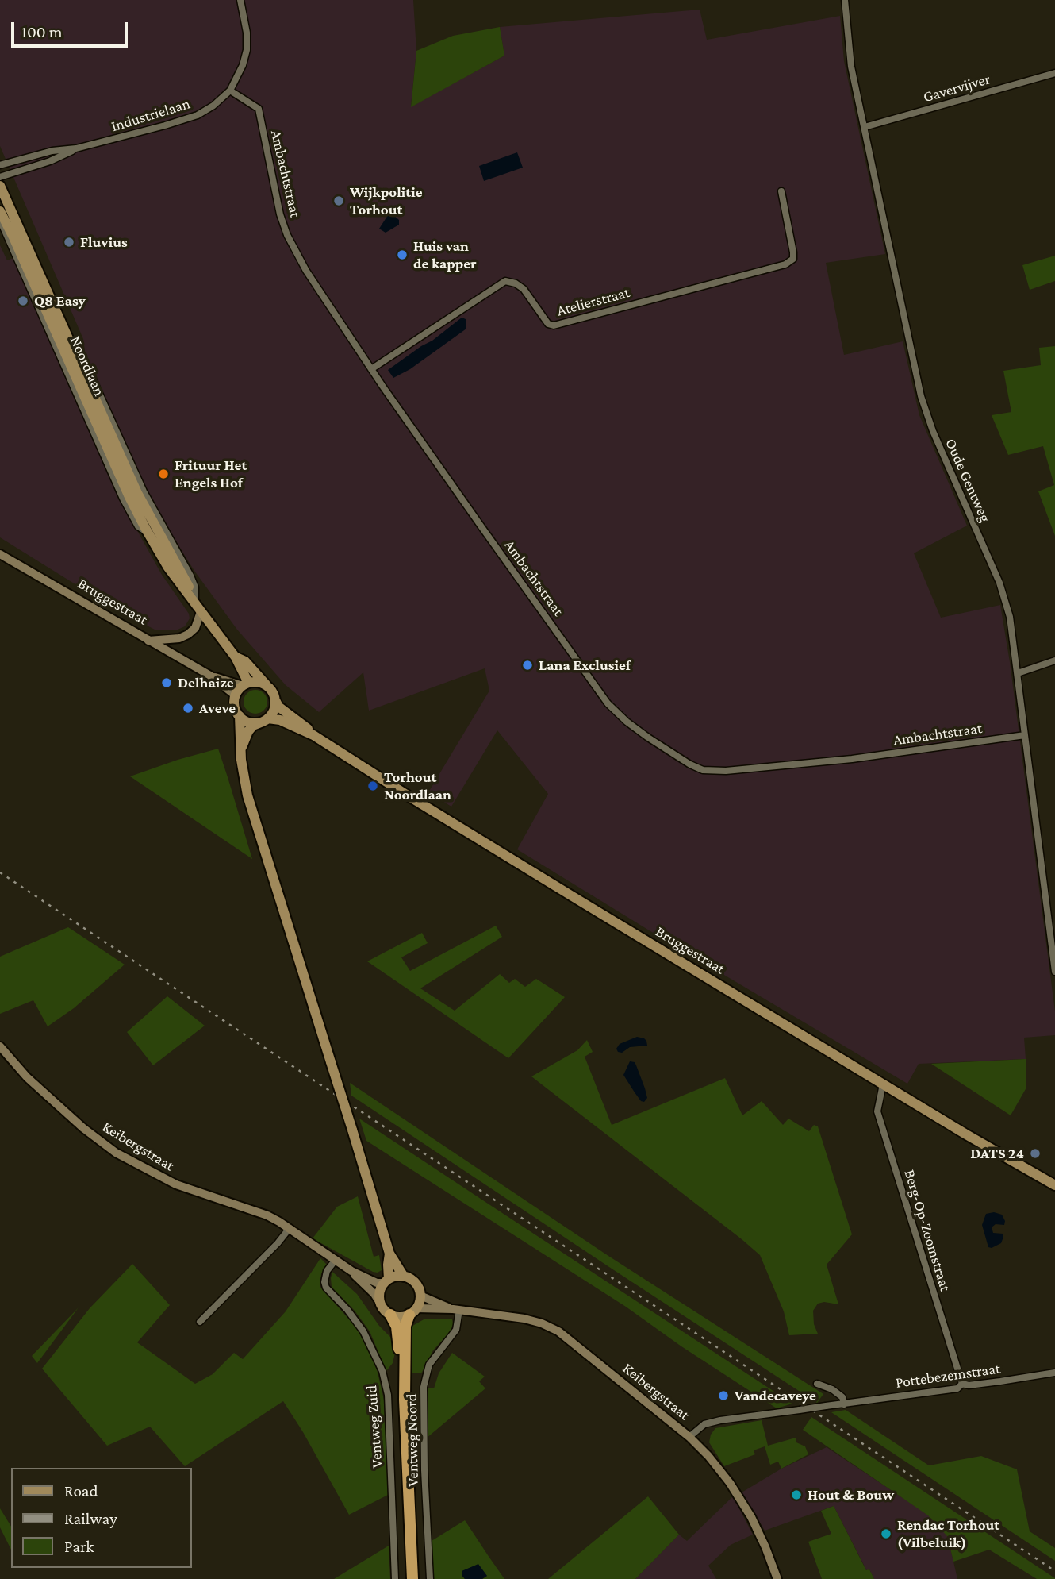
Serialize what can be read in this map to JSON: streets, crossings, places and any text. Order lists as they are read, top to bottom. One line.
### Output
{"streets":{"main road":["Noordlaan","Bruggestraat"],"street":["Gavervijver","Industrielaan","Ambachtstraat","Atelierstraat","Oude Gentweg","Keibergstraat","Berg-Op-Zoomstraat","Pottebezemstraat","Ventweg Zuid","Ventweg Noord"]},"crossings":[["Gavervijver","Oude Gentweg"],["Industrielaan","Ambachtstraat"],["Ambachtstraat","Atelierstraat"],["Ambachtstraat","Oude Gentweg"],["Noordlaan","Bruggestraat"],["Bruggestraat","Berg-Op-Zoomstraat"],["Keibergstraat","Pottebezemstraat"],["Keibergstraat","Ventweg Zuid"],["Keibergstraat","Ventweg Noord"],["Berg-Op-Zoomstraat","Pottebezemstraat"]],"places":["Wijkpolitie Torhout","Fluvius","Huis van de kapper","Q8 Easy","Frituur Het Engels Hof","Lana Exclusief","Delhaize","Aveve","Torhout Noordlaan","DATS 24","Vandecaveye","Hout & Bouw","Rendac Torhout (Vilbeluik)"],"legend":["Road","Railway","Park"],"scale_bar":"100 m"}
